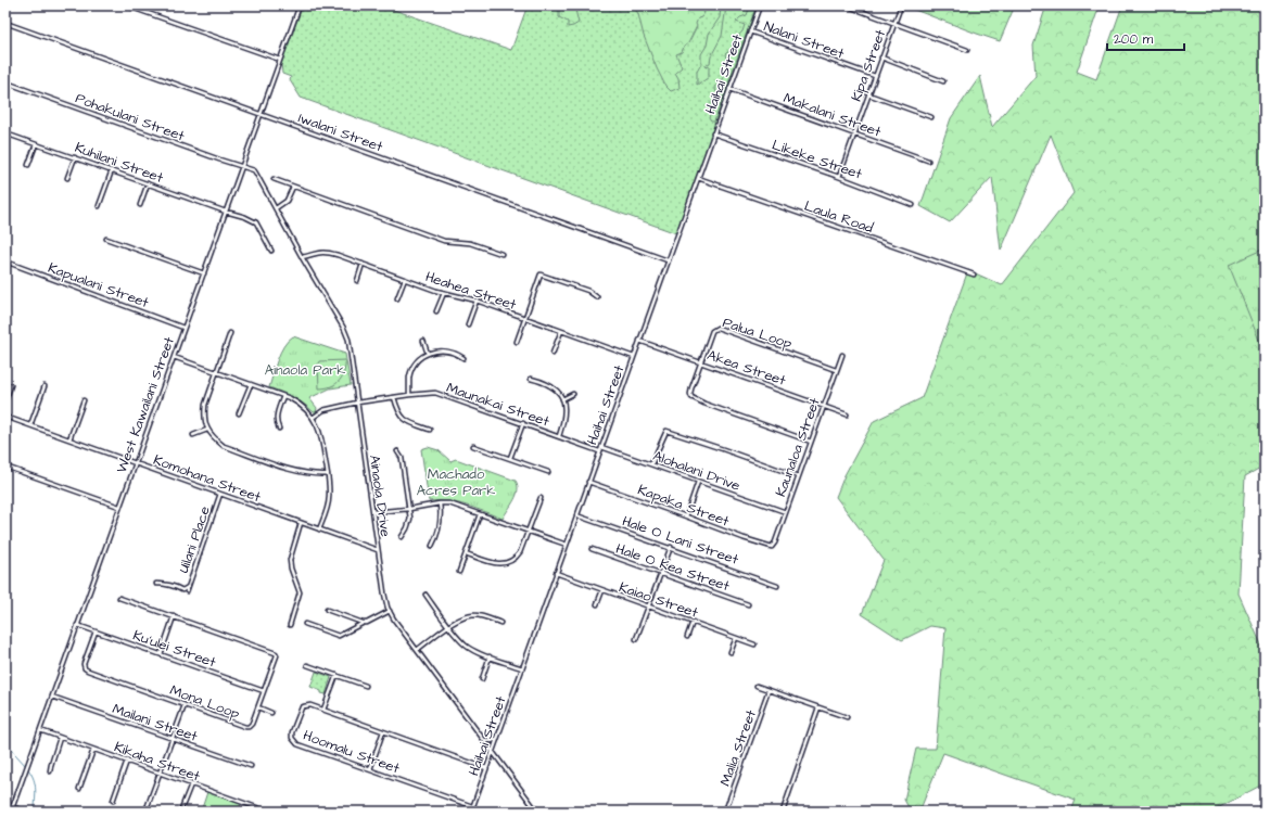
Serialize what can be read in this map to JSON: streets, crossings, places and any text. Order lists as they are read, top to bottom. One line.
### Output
{"streets":{"street":["Nalani Street","Kipa Street","Haihai Street","Makalani Street","Pohakulani Street","Iwalani Street","Likeke Street","Kuhilani Street","Laula Road","Kapualani Street","Heahea Street","Palua Loop","Akea Street","Maunakai Street","West Kawailani Street","Kaunaloa Street","Alohalani Drive","Komohana Street","Ainaola Drive","Kapaka Street","Uilani Place","Hale O Lani Street","Hale O Kea Street","Kaiao Street","Ku'ulei Street","Mona Loop","Mailani Street","Malia Street","Hoomalu Street","Kikaha Street"]},"crossings":[["Nalani Street","Kipa Street"],["Nalani Street","Haihai Street"],["Kipa Street","Makalani Street"],["Kipa Street","Likeke Street"],["Haihai Street","Makalani Street"],["Haihai Street","Iwalani Street"],["Haihai Street","Likeke Street"],["Haihai Street","Laula Road"],["Haihai Street","Heahea Street"],["Haihai Street","Akea Street"],["Haihai Street","Maunakai Street"],["Haihai Street","Alohalani Drive"],["Haihai Street","Ainaola Drive"],["Haihai Street","Kapaka Street"],["Haihai Street","Hale O Lani Street"],["Haihai Street","Kaiao Street"],["Haihai Street","Hoomalu Street"],["Pohakulani Street","West Kawailani Street"],["Pohakulani Street","Ainaola Drive"],["Iwalani Street","West Kawailani Street"],["Kuhilani Street","West Kawailani Street"],["Kapualani Street","West Kawailani Street"],["Heahea Street","Ainaola Drive"],["Palua Loop","Akea Street"],["Palua Loop","Kaunaloa Street"],["Akea Street","Kaunaloa Street"],["Maunakai Street","Ainaola Drive"],["West Kawailani Street","Komohana Street"],["West Kawailani Street","Ainaola Drive"],["West Kawailani Street","Ku'ulei Street"],["West Kawailani Street","Mailani Street"],["West Kawailani Street","Kikaha Street"],["Kaunaloa Street","Alohalani Drive"],["Kaunaloa Street","Kapaka Street"],["Komohana Street","Ainaola Drive"],["Komohana Street","Uilani Place"],["Ku'ulei Street","Mona Loop"]],"parks":["Ainaola Park","Machado Acres Park"],"scale_bar":"200 m"}
